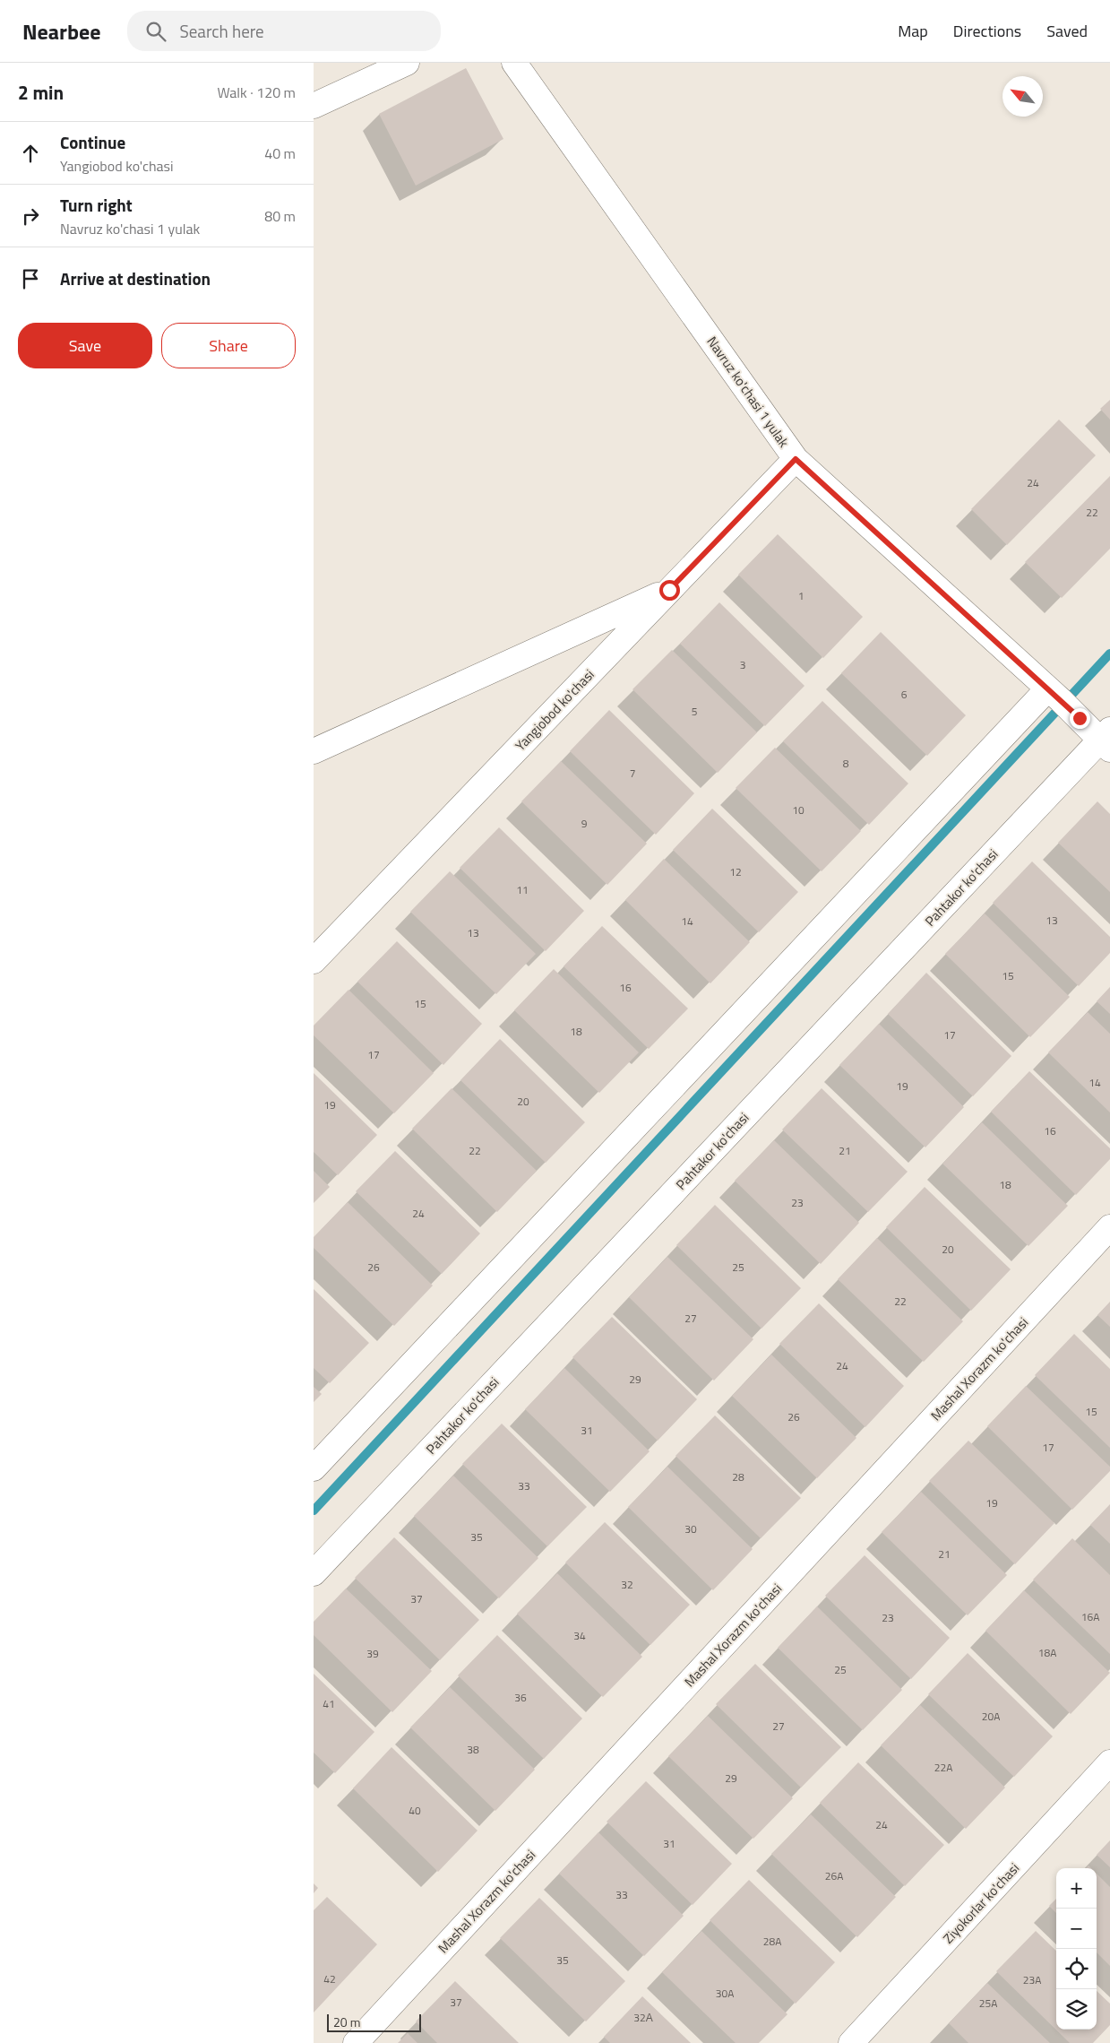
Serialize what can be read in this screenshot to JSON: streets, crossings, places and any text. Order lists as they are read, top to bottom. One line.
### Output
{"streets":{"street":["Navruz ko'chasi 1 yulak","Yangiobod ko'chasi","Pahtakor ko'chasi","Mashal Xorazm ko'chasi","Ziyokorlar ko'chasi"]},"crossings":[["Navruz ko'chasi 1 yulak","Yangiobod ko'chasi"],["Navruz ko'chasi 1 yulak","Pahtakor ko'chasi"]],"house_numbers":["24","22","1","3","6","5","8","7","10","9","12","11","13","14","13","15","16","15","18","17","17","14","19","20","19","16","22","21","18","23","24","20","26","25","22","27","24","29","15","26","31","17","28","33","19","30","35","21","32","37","16A","23","34","18A","39","25","36","41","20A","27","38","22A","29","40","24","31","26A","33","28A","35","42","23A","30A","37","25A","32А"],"scale_bar":"20 m","north":"top left","page":{"header":"Nearbee","search":"Search here","nav":["Map","Directions","Saved"],"heading":["2 min","Walk · 120 m"],"list":[["Continue","Yangiobod ko'chasi","40 m"],["Turn right","Navruz ko'chasi 1 yulak","80 m"],"Arrive at destination"],"buttons":["Save","Share"],"map_buttons":["+","−"],"scale":"20 m"}}
